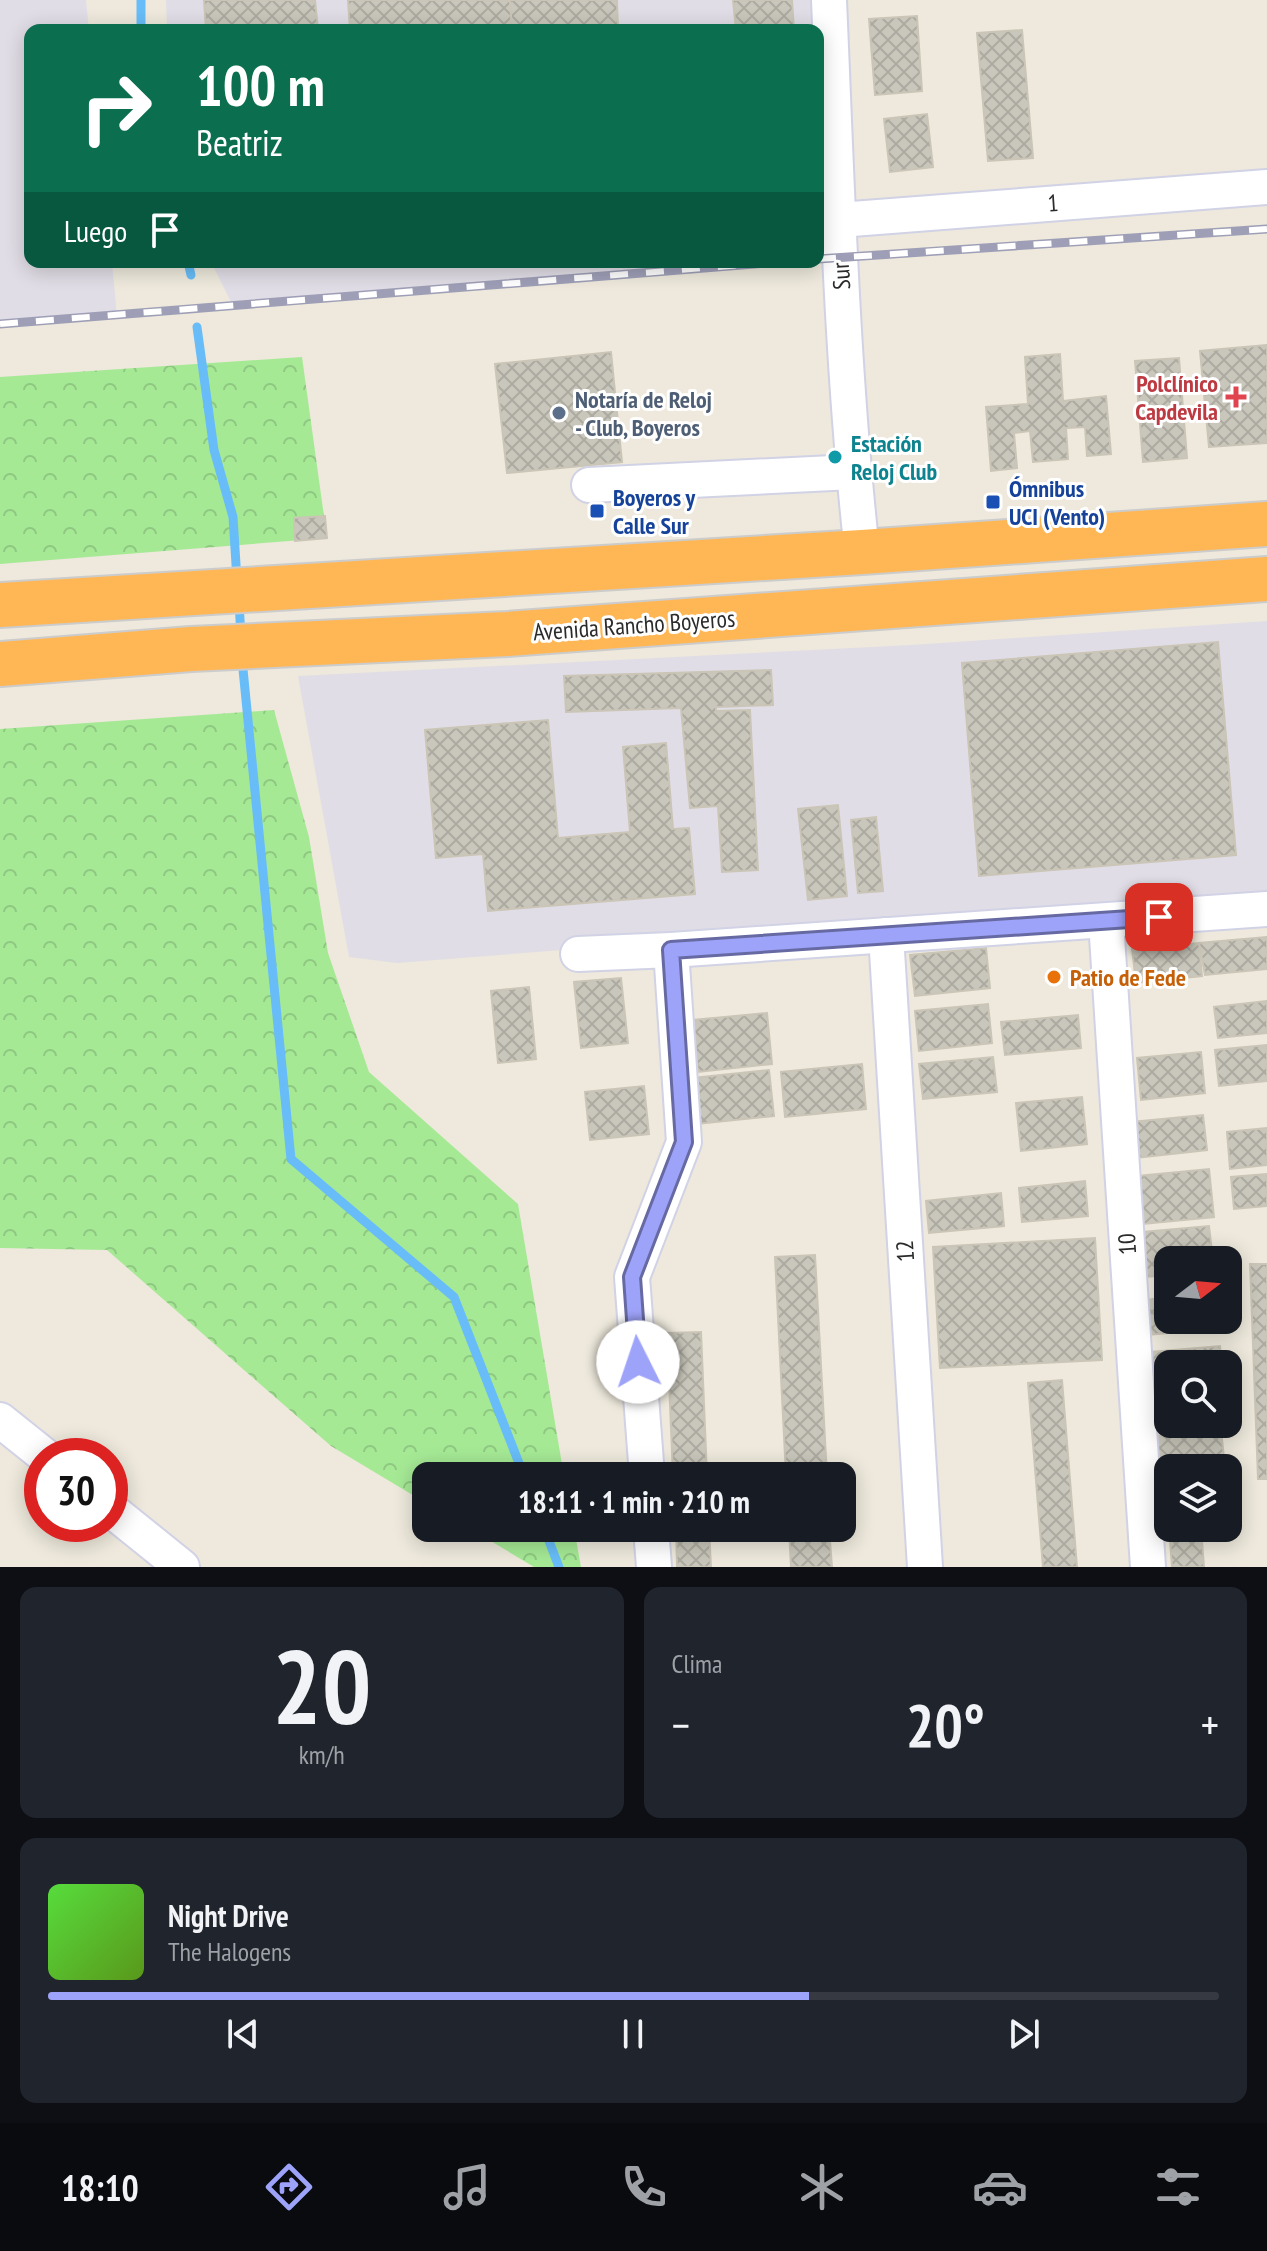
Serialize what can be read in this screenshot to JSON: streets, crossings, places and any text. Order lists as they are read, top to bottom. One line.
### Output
{"streets":{"highway":["Avenida Rancho Boyeros"],"street":["1","Sur","10","12"]},"crossings":[["1","Sur"]],"places":{"health":["Polclínico Capdevila"],"other":["Notaría de Reloj - Club, Boyeros","Estación Reloj Club","Patio de Fede"],"transit":["Ómnibus UCI (Vento)","Boyeros y Calle Sur"]},"north":"right","page":{"turn":["100 m","Beatriz"],"then":"Luego","limit":"30","trip":"18:11 · 1 min · 210 m","tile":[["20","km/h"],"Clima"],"heat":["−","20°","+"],"song":["Night Drive","The Halogens"],"tabs":"18:10"}}
